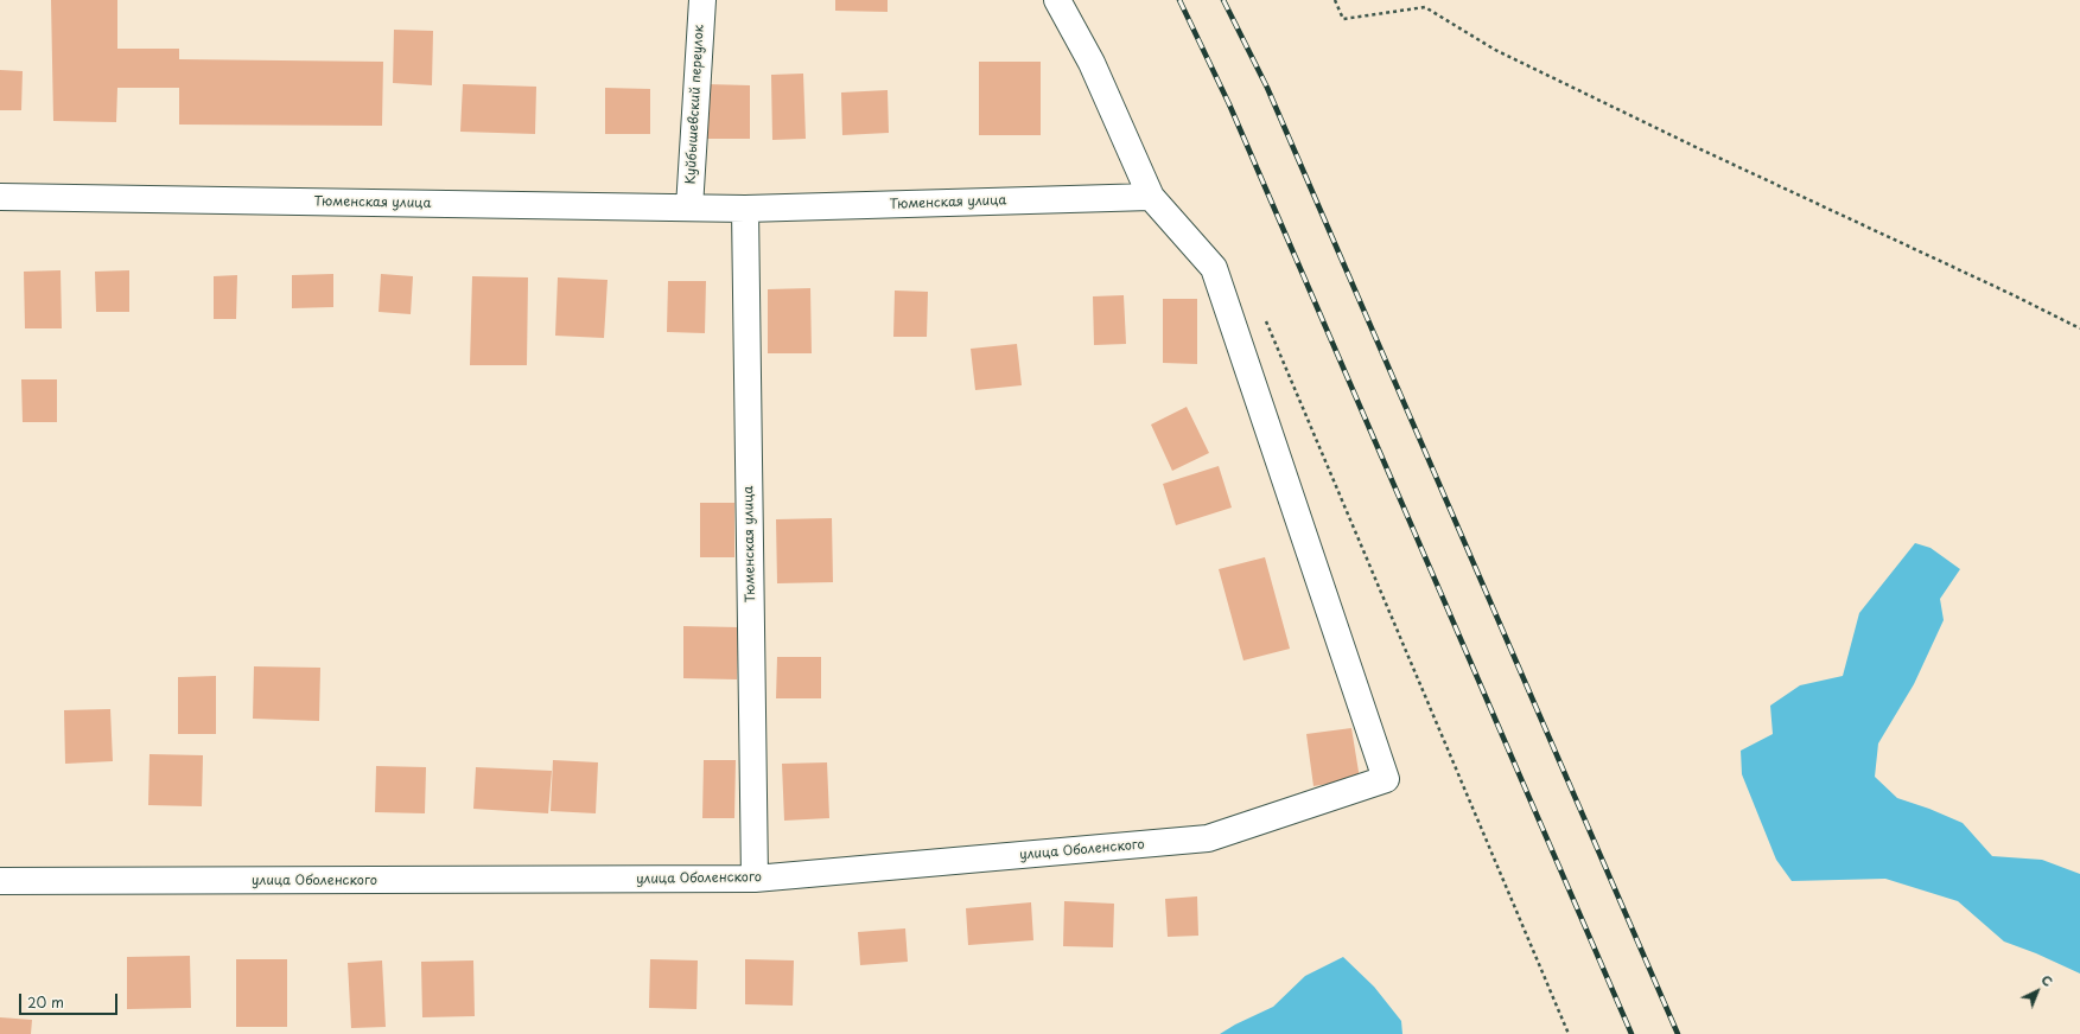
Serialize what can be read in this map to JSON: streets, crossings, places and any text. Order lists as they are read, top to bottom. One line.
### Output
{"streets":{"street":["Куйбышевский переулок","Тюменская улица","улица Оболенского"]},"crossings":[["Куйбышевский переулок","Тюменская улица"],["Тюменская улица","улица Оболенского"]],"scale_bar":"20 m","north":"top right"}
